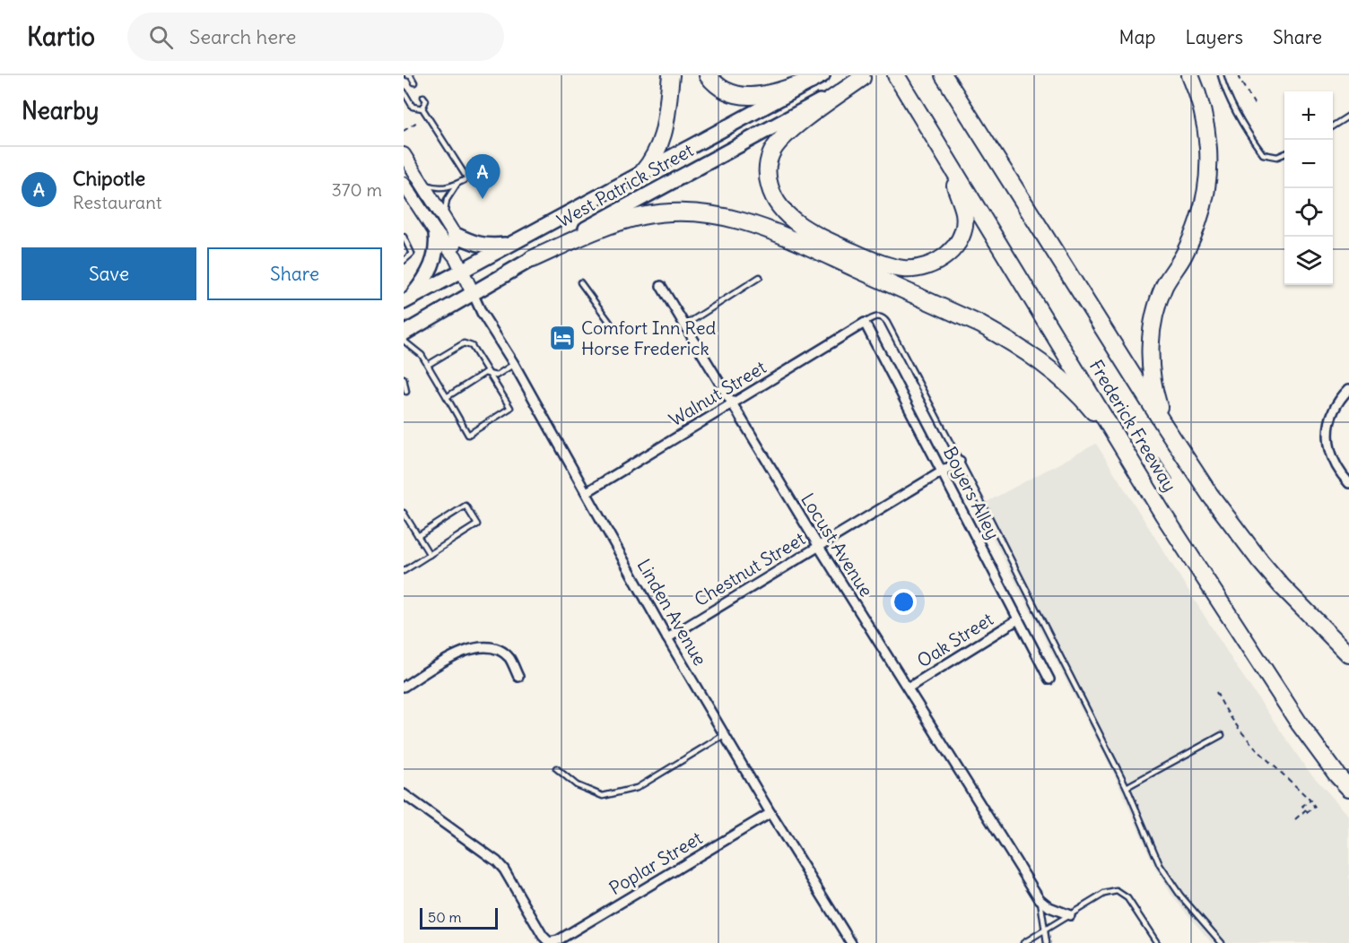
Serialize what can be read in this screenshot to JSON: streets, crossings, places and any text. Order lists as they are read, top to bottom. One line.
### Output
{"streets":{"highway":["Frederick Freeway"],"main road":["West Patrick Street"],"street":["Walnut Street","Boyers Alley","Locust Avenue","Chestnut Street","Linden Avenue","Oak Street","Poplar Street"]},"crossings":[["West Patrick Street","Linden Avenue"],["Walnut Street","Boyers Alley"],["Walnut Street","Locust Avenue"],["Walnut Street","Linden Avenue"],["Boyers Alley","Chestnut Street"],["Boyers Alley","Oak Street"],["Locust Avenue","Chestnut Street"],["Locust Avenue","Oak Street"],["Chestnut Street","Linden Avenue"],["Linden Avenue","Poplar Street"]],"places":{"hotel":["Comfort Inn Red Horse Frederick"]},"scale_bar":"50 m","page":{"header":"Kartio","search":"Search here","nav":["Map","Layers","Share"],"heading":"Nearby","map_buttons":["+","−"],"list":[{"mark":"A","name":"Chipotle","note":"Restaurant","value":"370 m"}],"pins":"A","buttons":["Save","Share"],"scale":"50 m"}}
